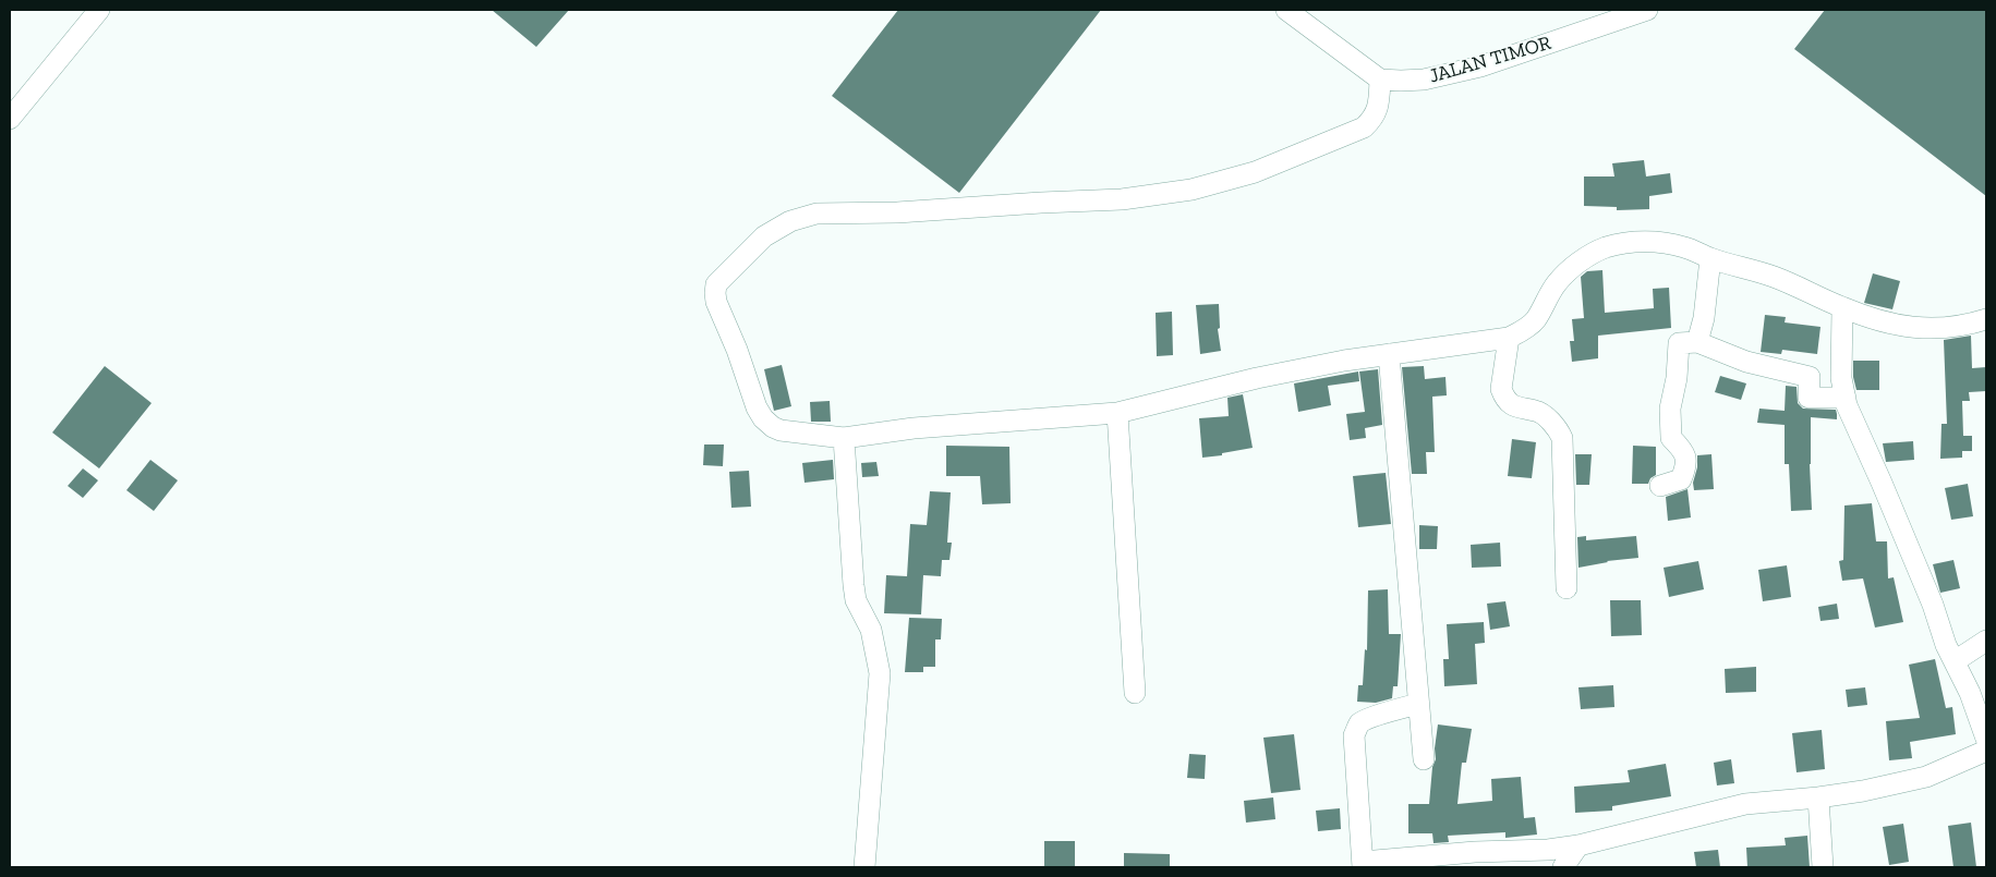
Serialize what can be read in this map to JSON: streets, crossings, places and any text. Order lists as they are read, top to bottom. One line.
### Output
{"streets":{"street":["JALAN TIMOR"]}}
